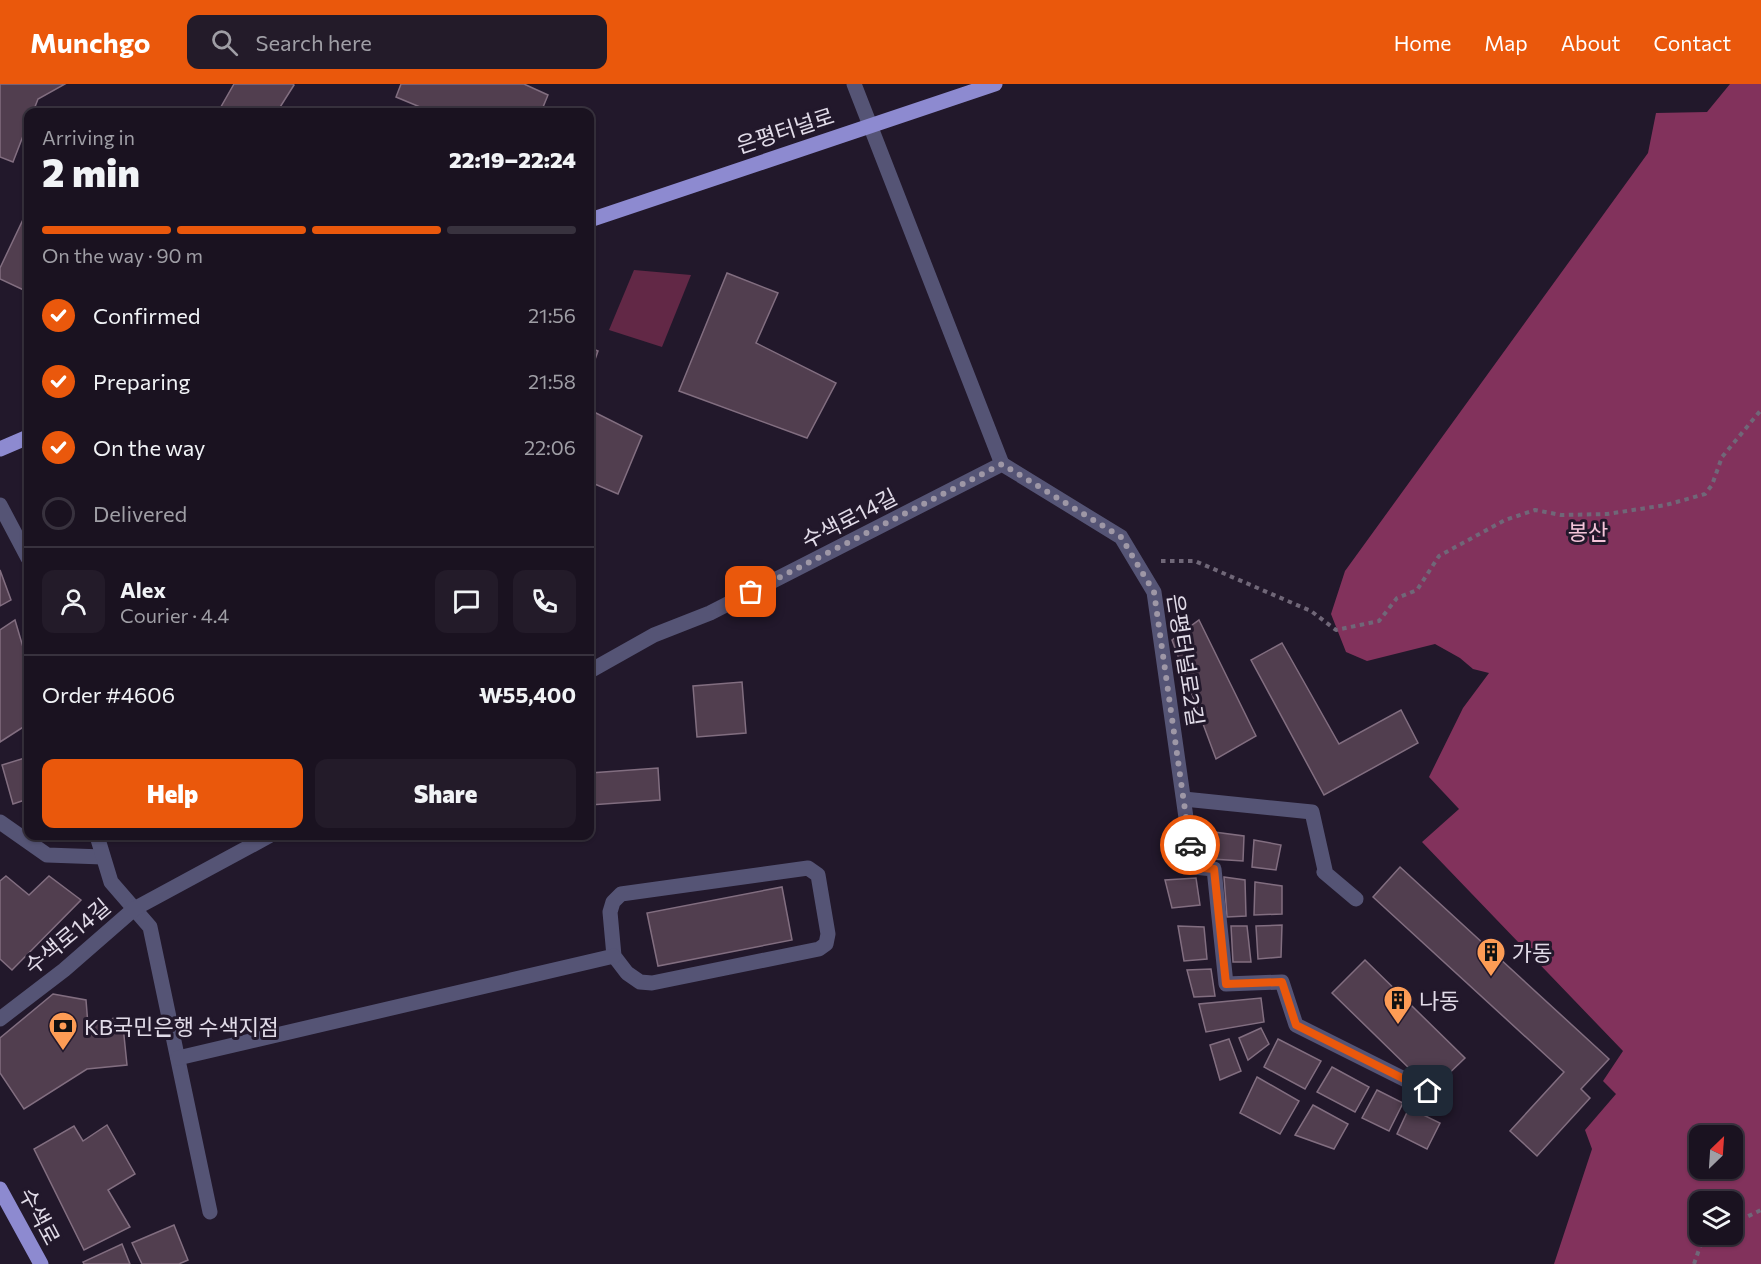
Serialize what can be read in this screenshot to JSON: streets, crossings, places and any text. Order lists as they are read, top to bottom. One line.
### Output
{"streets":{"main road":["은평터널로","수색로"],"street":["수색로14길","은평터널로2길"]},"crossings":[["수색로14길","은평터널로2길"]],"parks":["봉산"],"places":{"building":["가동","나동"],"bank":["KB국민은행 수색지점"]},"north":"top right","page":{"header":"Munchgo","search":"Search here","nav":["Home","Map","About","Contact"],"heading":["2 min","Arriving in","22:19–22:24"],"panel":["Alex","Courier · 4.4","Order #4606","₩55,400"],"bar":"On the way · 90 m","list":[["Confirmed","21:56"],["Preparing","21:58"],["On the way","22:06"],"Delivered"],"buttons":["Help","Share"]}}
